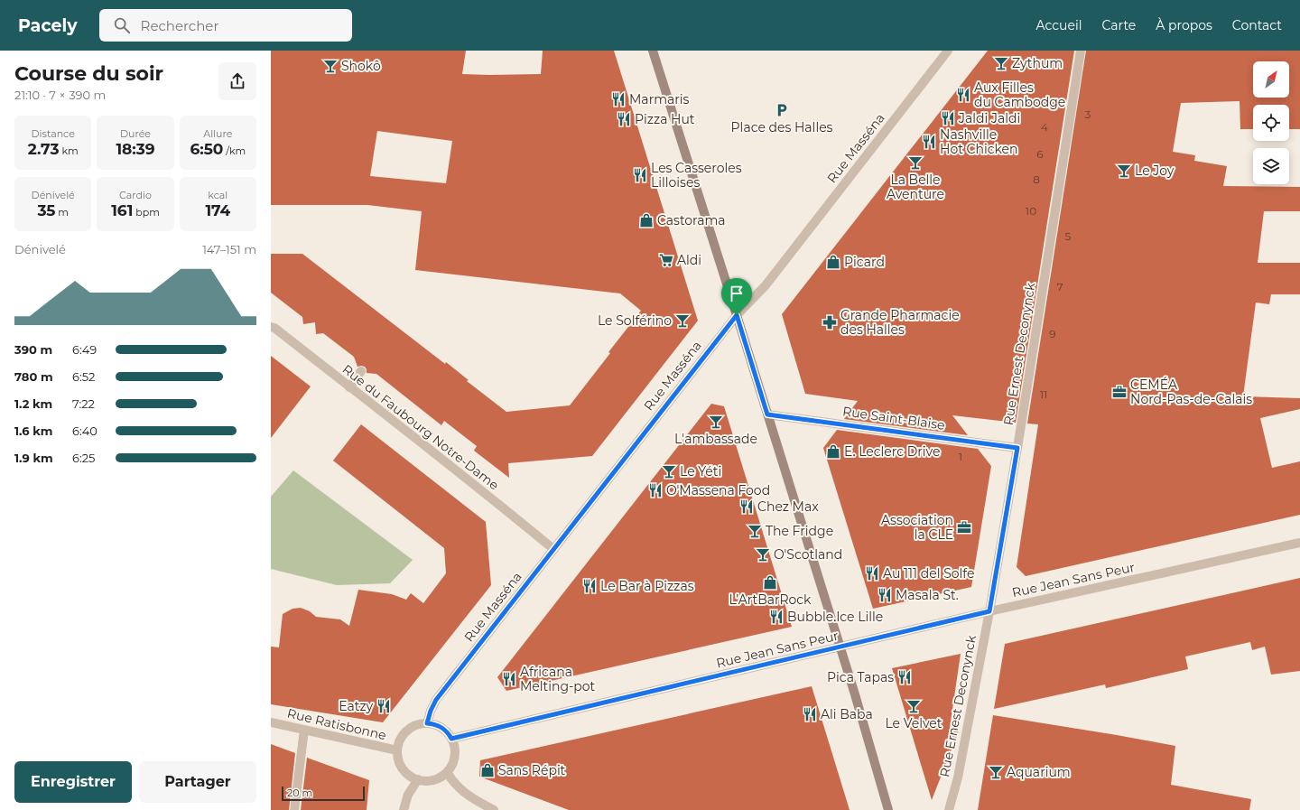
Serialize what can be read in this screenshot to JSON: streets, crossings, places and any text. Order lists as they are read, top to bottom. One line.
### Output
{"streets":{"street":["Rue Masséna","Rue Ernest Deconynck","Rue Saint-Blaise","Rue du Faubourg Notre-Dame","Rue Jean Sans Peur","Rue Ratisbonne"]},"crossings":[["Rue Masséna","Rue du Faubourg Notre-Dame"],["Rue Masséna","Rue Jean Sans Peur"],["Rue Masséna","Rue Ratisbonne"],["Rue Ernest Deconynck","Rue Saint-Blaise"],["Rue Ernest Deconynck","Rue Jean Sans Peur"],["Rue Jean Sans Peur","Rue Ratisbonne"]],"places":{"bar":["Zythum","Shokô","La Belle Aventure","Le Joy","Le Solférino","L'ambassade","Le Yéti","The Fridge","O'Scotland","Le Velvet","Aquarium"],"restaurant":["Aux Filles du Cambodge","Marmaris","Jaldi Jaldi","Pizza Hut","Nashville Hot Chicken","Les Casseroles Lilloises","O'Massena Food","Chez Max","Au 111 del Solfe","Le Bar à Pizzas","Masala St.","Bubble.Ice Lille","Pica Tapas","Africana Melting-pot","Eatzy","Ali Baba"],"parking":["Place des Halles"],"shop":["Castorama","Picard","E. Leclerc Drive","L’ArtBarRock","Sans Répit"],"supermarket":["Aldi"],"pharmacy":["Grande Pharmacie des Halles"],"office":["CEMÉA Nord-Pas-de-Calais","Association la CLE"]},"house_numbers":["3","4","6","8","10","5","7","9","11","1"],"scale_bar":"20 m","north":"top right","page":{"header":"Pacely","search":"Rechercher","nav":["Accueil","Carte","À propos","Contact"],"heading":["Course du soir","21:10 · 7 × 390 m"],"stats":[["Distance","2.73 km"],["Durée","18:39"],["Allure","6:50 /km"],["Dénivelé","35 m"],["Cardio","161 bpm"],["kcal","174"]],"chart":["Dénivelé","147–151 m"],"list":[{"name":"390 m","note":"6:49"},{"name":"780 m","note":"6:52"},{"name":"1.2 km","note":"7:22"},{"name":"1.6 km","note":"6:40"},{"name":"1.9 km","note":"6:25"}],"buttons":["Enregistrer","Partager"],"scale":"20 m"}}
